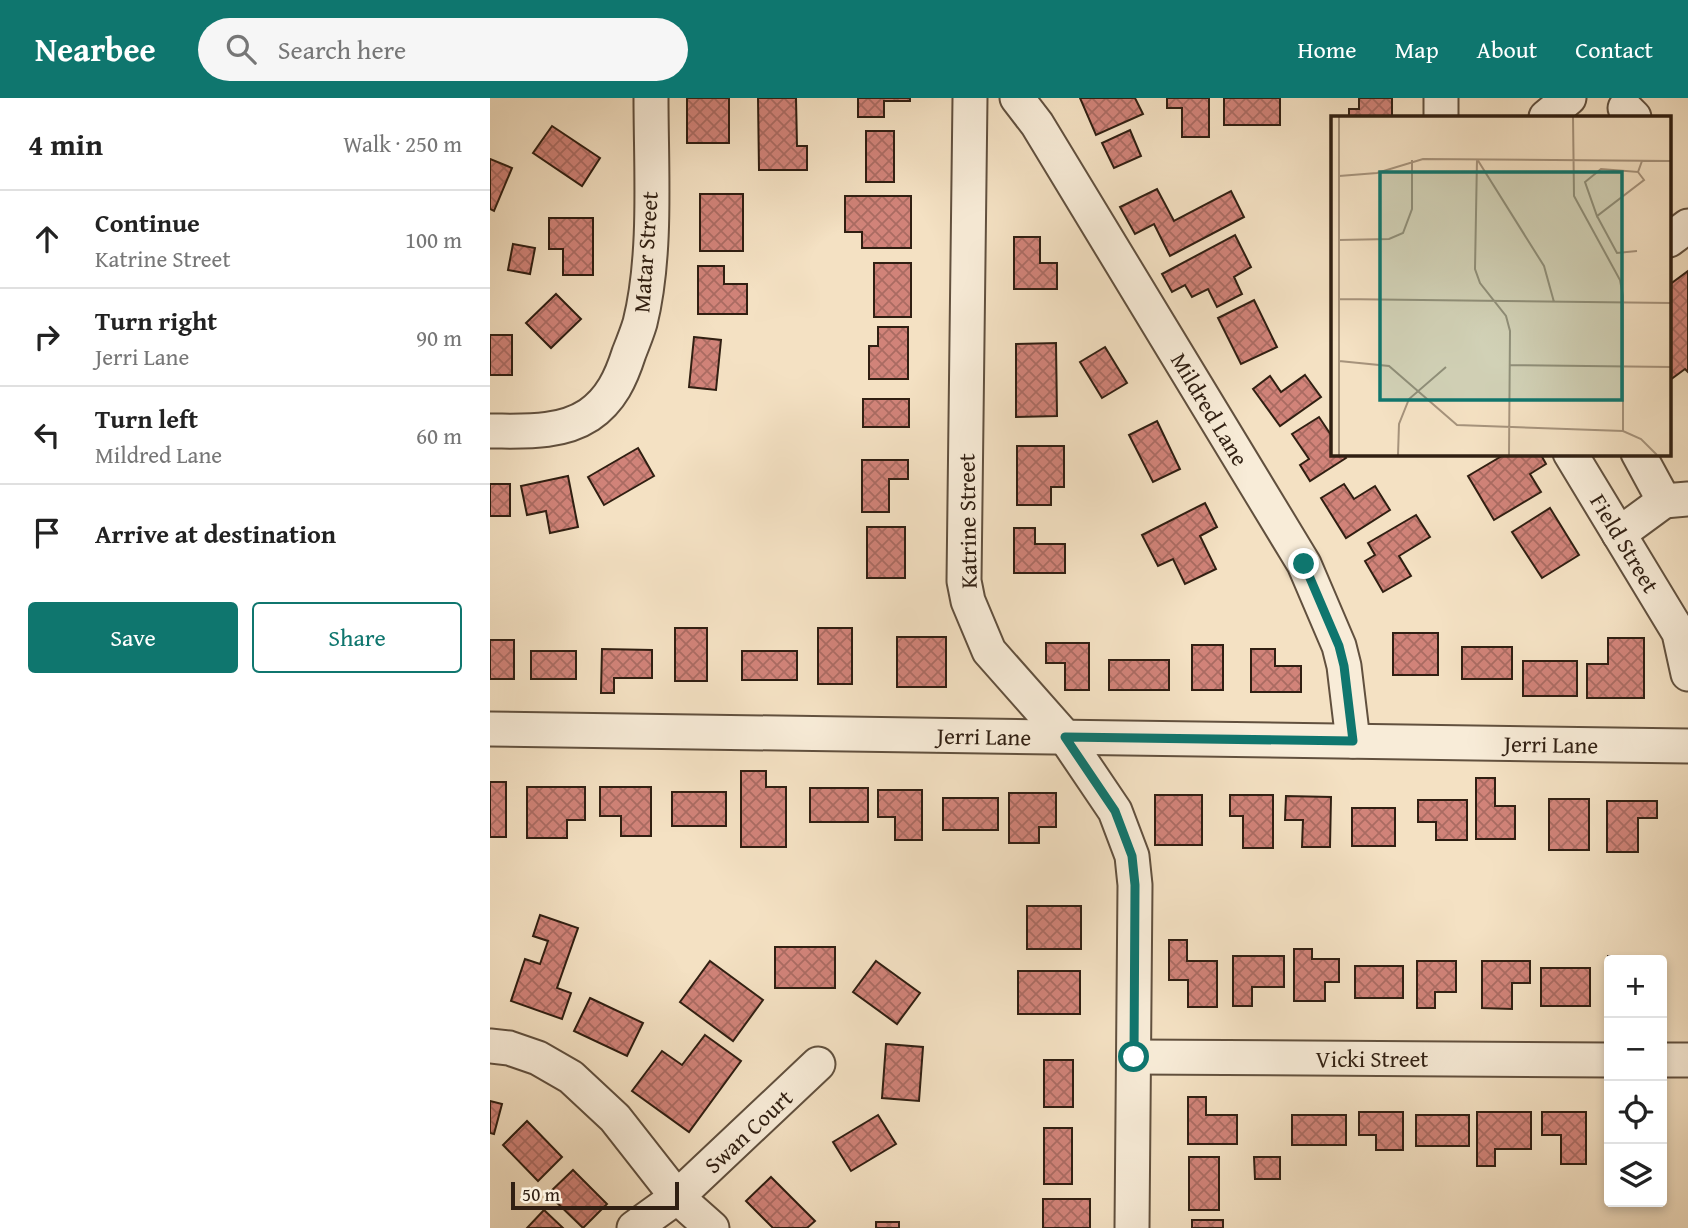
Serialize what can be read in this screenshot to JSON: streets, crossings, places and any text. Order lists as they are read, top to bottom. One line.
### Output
{"streets":{"street":["Matar Street","Mildred Lane","Katrine Street","Field Street","Jerri Lane","Vicki Street","Swan Court"]},"crossings":[["Mildred Lane","Jerri Lane"],["Katrine Street","Jerri Lane"],["Katrine Street","Vicki Street"]],"scale_bar":"50 m","page":{"header":"Nearbee","search":"Search here","nav":["Home","Map","About","Contact"],"heading":["4 min","Walk · 250 m"],"list":[["Continue","Katrine Street","100 m"],["Turn right","Jerri Lane","90 m"],["Turn left","Mildred Lane","60 m"],"Arrive at destination"],"buttons":["Save","Share"],"map_buttons":["+","−"],"scale":"50 m"}}
